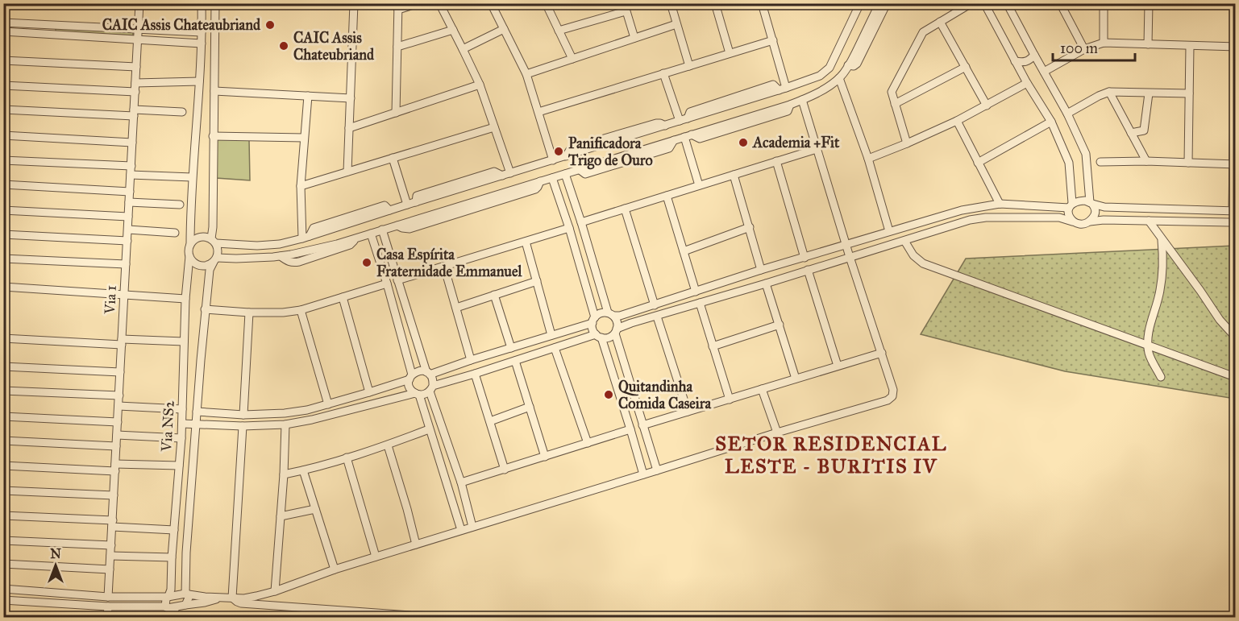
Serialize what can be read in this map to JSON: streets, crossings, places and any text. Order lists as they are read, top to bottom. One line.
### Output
{"streets":{"street":["Via 1","Via NS2"]},"districts":["SETOR RESIDENCIAL LESTE - BURITIS IV"],"places":["CAIC Assis Chateaubriand","CAIC Assis Chateubriand","Academia +Fit","Panificadora Trigo de Ouro","Casa Espírita Fraternidade Emmanuel","Quitandinha Comida Caseira"],"scale_bar":"100 m","north":"top"}
